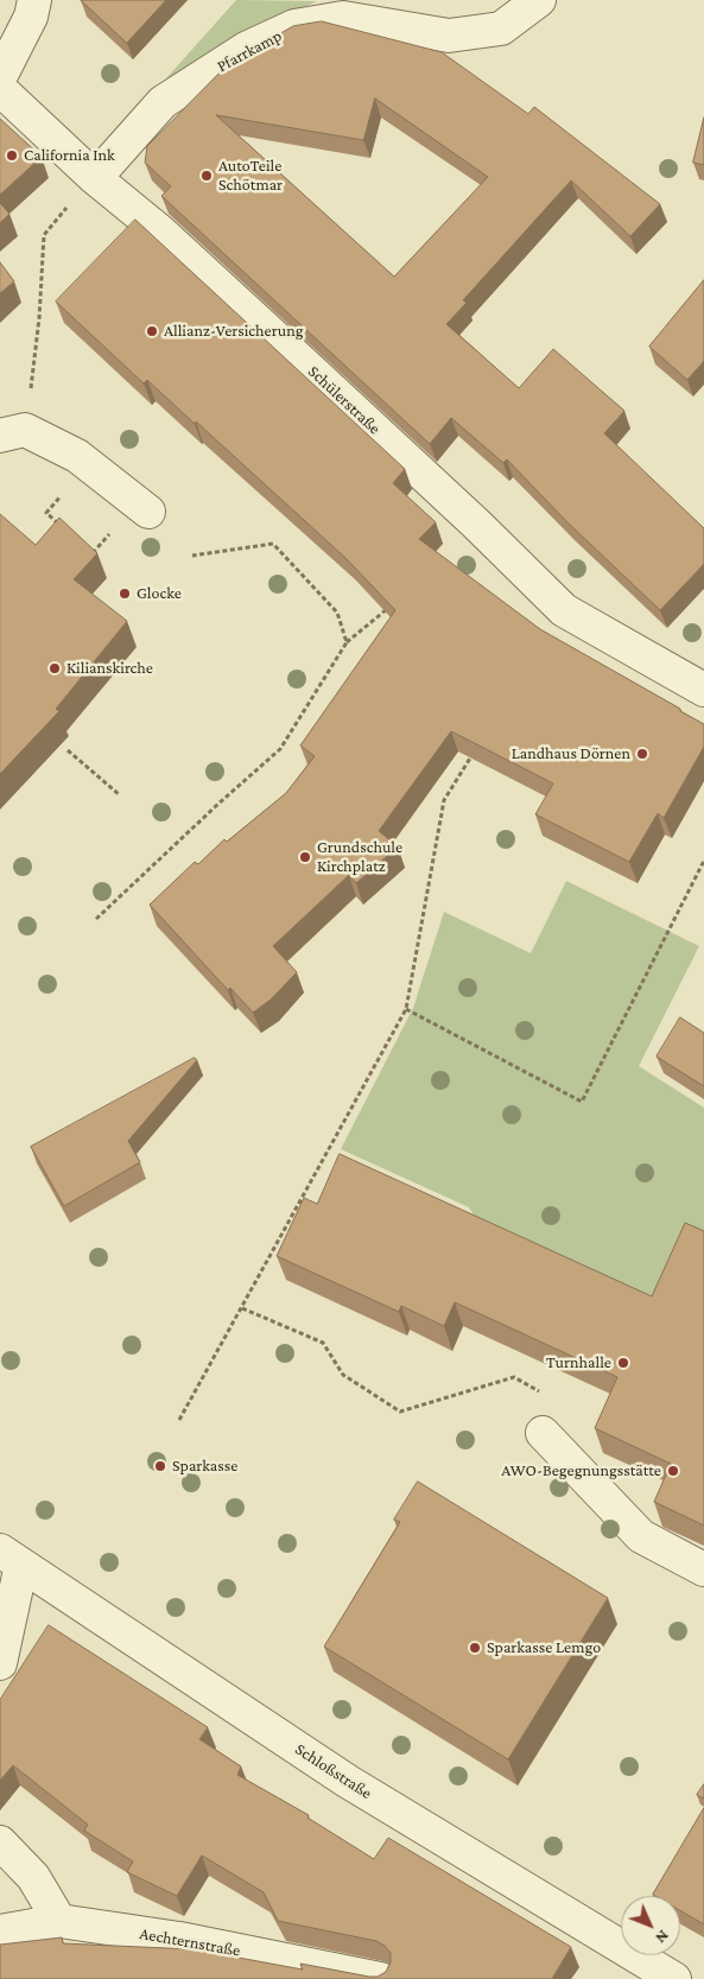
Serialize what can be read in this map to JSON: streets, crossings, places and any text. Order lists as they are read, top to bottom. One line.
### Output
{"streets":{"street":["Pfarrkamp","Schülerstraße","Schloßstraße","Aechternstraße"]},"crossings":[["Pfarrkamp","Schülerstraße"]],"places":["California Ink","AutoTeile Schötmar","Allianz-Versicherung","Glocke","Kilianskirche","Landhaus Dörnen","Grundschule Kirchplatz","Turnhalle","Sparkasse","AWO-Begegnungsstätte","Sparkasse Lemgo"],"north":"bottom right"}
